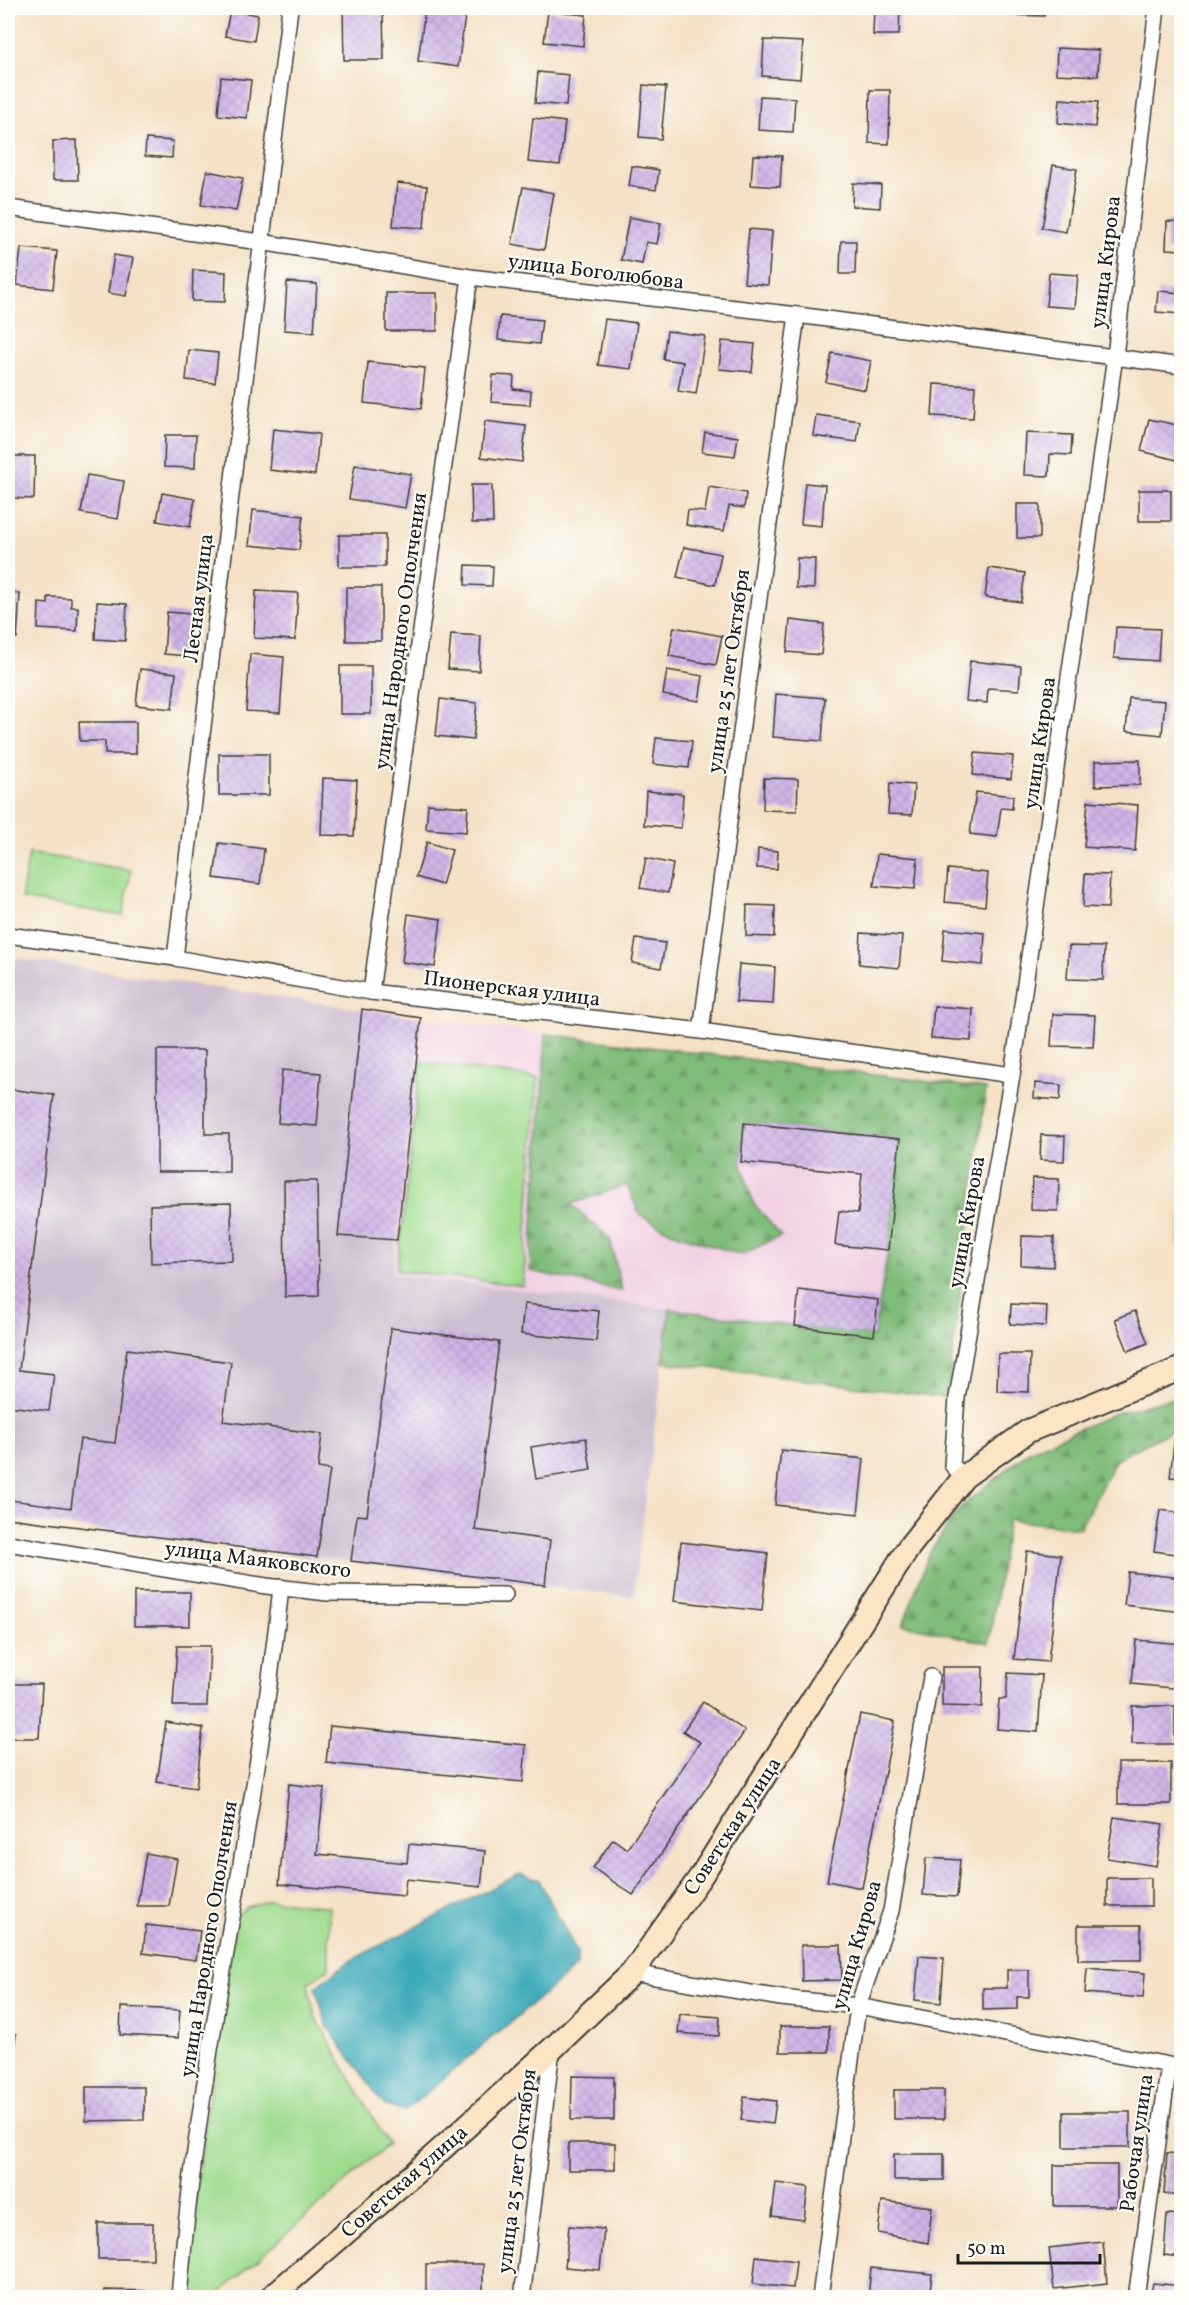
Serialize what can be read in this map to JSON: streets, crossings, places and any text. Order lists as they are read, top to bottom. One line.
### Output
{"streets":{"main road":["Советская улица"],"street":["улица Кирова","улица Боголюбова","Лесная улица","улица Народного Ополчения","улица 25 лет Октября","Пионерская улица","улица Маяковского","Рабочая улица"]},"crossings":[["улица Кирова","улица Боголюбова"],["улица Кирова","Пионерская улица"],["улица Кирова","Советская улица"],["улица Кирова","Рабочая улица"],["улица Боголюбова","Лесная улица"],["улица Боголюбова","улица Народного Ополчения"],["улица Боголюбова","улица 25 лет Октября"],["Лесная улица","Пионерская улица"],["улица Народного Ополчения","Пионерская улица"],["улица Народного Ополчения","улица Маяковского"],["улица 25 лет Октября","Пионерская улица"],["улица 25 лет Октября","Советская улица"]],"scale_bar":"50 m"}
